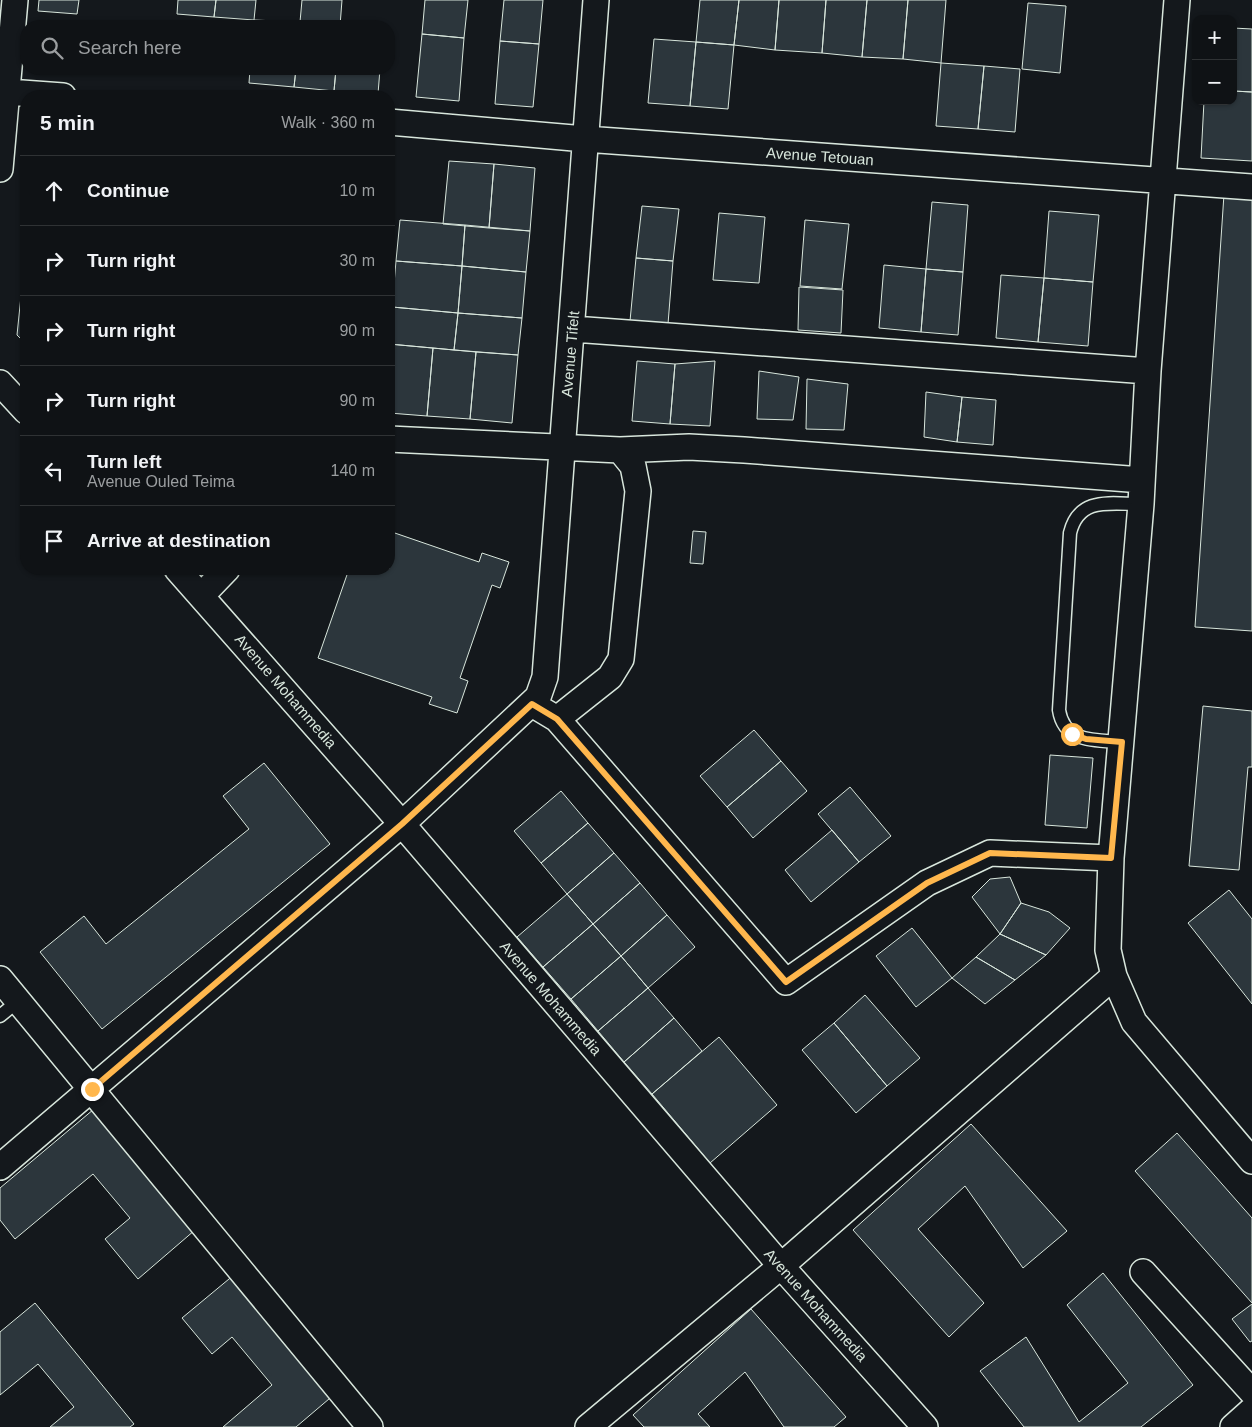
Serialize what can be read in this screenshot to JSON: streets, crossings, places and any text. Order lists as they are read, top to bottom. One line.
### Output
{"streets":{"street":["Avenue Tetouan","Avenue Tifelt","Avenue Mohammedia"]},"crossings":[["Avenue Tetouan","Avenue Tifelt"],["Avenue Tifelt","Avenue Mohammedia"]],"page":{"map_buttons":["+","−"],"search":"Search here","heading":["5 min","Walk · 360 m"],"list":[["Continue","10 m"],["Turn right","30 m"],["Turn right","90 m"],["Turn right","90 m"],["Turn left","Avenue Ouled Teima","140 m"],"Arrive at destination"]}}
